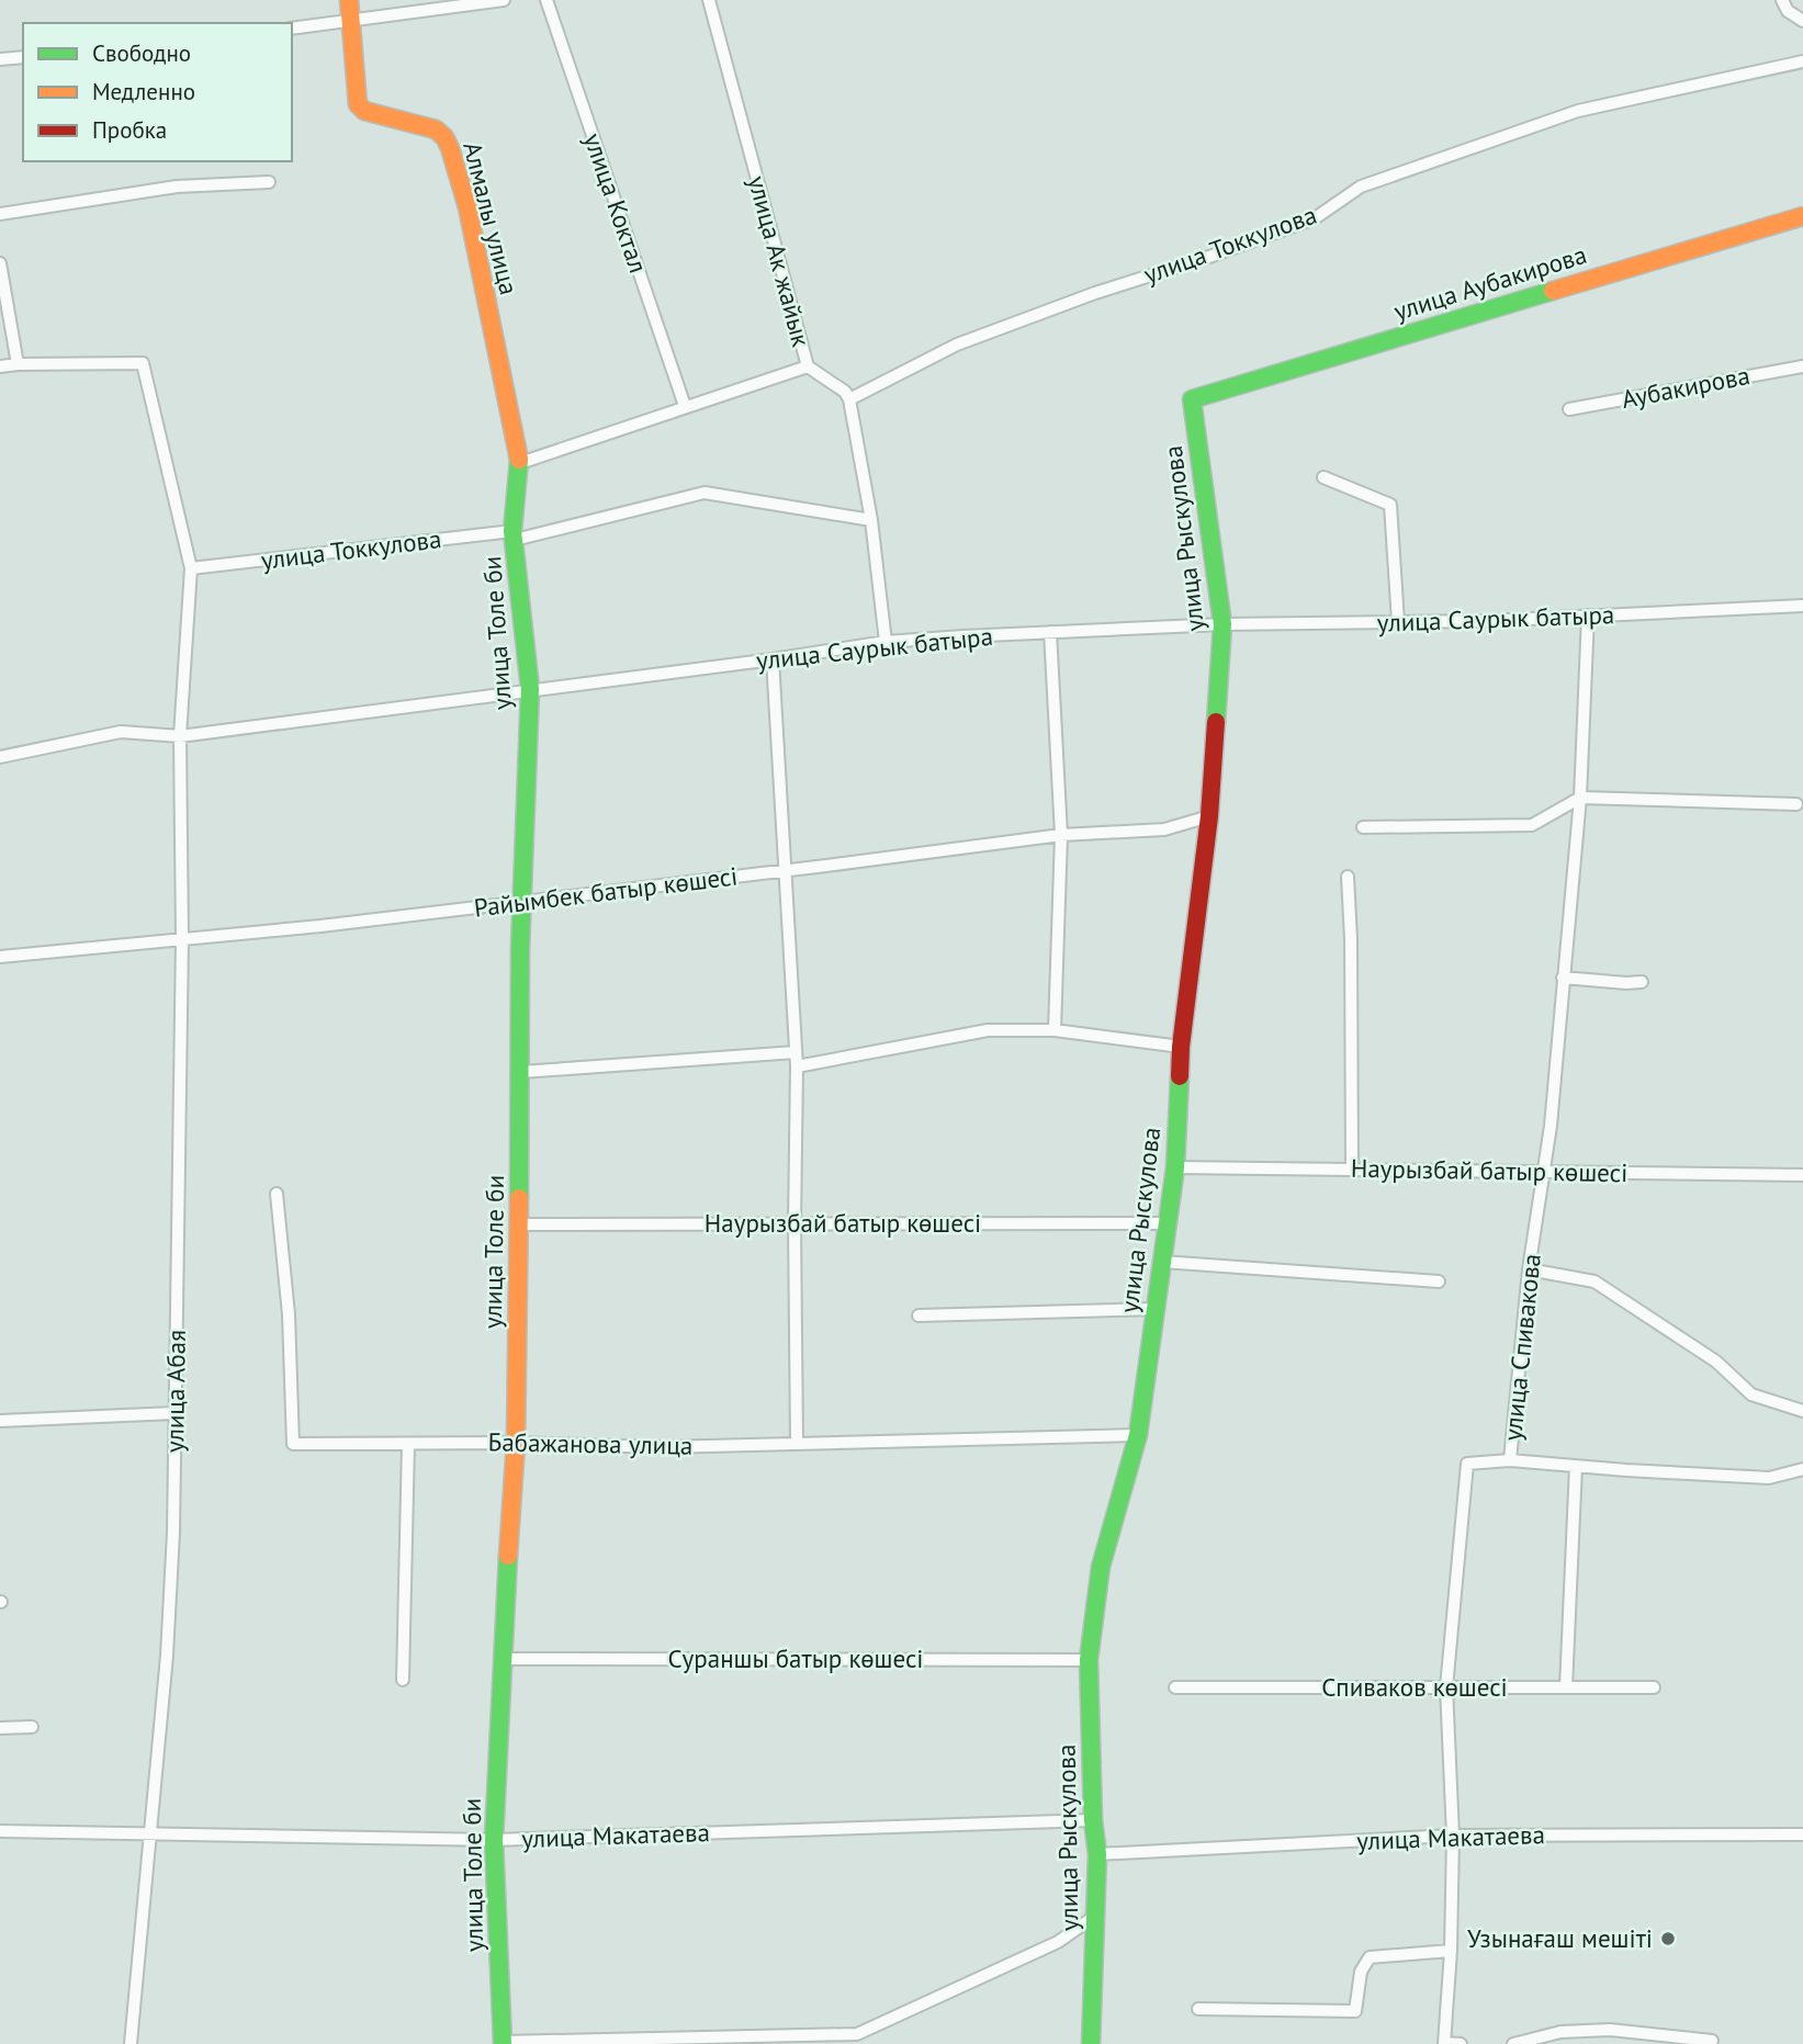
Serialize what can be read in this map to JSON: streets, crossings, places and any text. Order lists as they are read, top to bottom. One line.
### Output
{"streets":{"street":["улица Коктал","Алмалы улица","улица Токкулова","улица Ак жайык","улица Аубакирова","Аубакирова","улица Рыскулова","улица Саурык батыра","улица Толе би","Райымбек батыр көшесі","Наурызбай батыр көшесі","улица Спивакова","улица Абая","Бабажанова улица","Сураншы батыр көшесі","Спиваков көшесі","улица Макатаева"]},"crossings":[["Алмалы улица","улица Толе би"],["улица Токкулова","улица Ак жайык"],["улица Токкулова","улица Толе би"],["улица Токкулова","улица Абая"],["улица Аубакирова","улица Рыскулова"],["улица Рыскулова","улица Саурык батыра"],["улица Рыскулова","Райымбек батыр көшесі"],["улица Рыскулова","Наурызбай батыр көшесі"],["улица Рыскулова","Бабажанова улица"],["улица Рыскулова","Сураншы батыр көшесі"],["улица Рыскулова","улица Макатаева"],["улица Саурык батыра","улица Толе би"],["улица Саурык батыра","улица Спивакова"],["улица Саурык батыра","улица Абая"],["улица Толе би","Райымбек батыр көшесі"],["улица Толе би","Наурызбай батыр көшесі"],["улица Толе би","Бабажанова улица"],["улица Толе би","Сураншы батыр көшесі"],["улица Толе би","улица Макатаева"],["Райымбек батыр көшесі","улица Абая"],["Наурызбай батыр көшесі","улица Спивакова"],["улица Спивакова","Спиваков көшесі"],["улица Спивакова","улица Макатаева"],["улица Абая","улица Макатаева"]],"places":["Узынағаш мешіті"],"legend":["Свободно","Медленно","Пробка"]}
